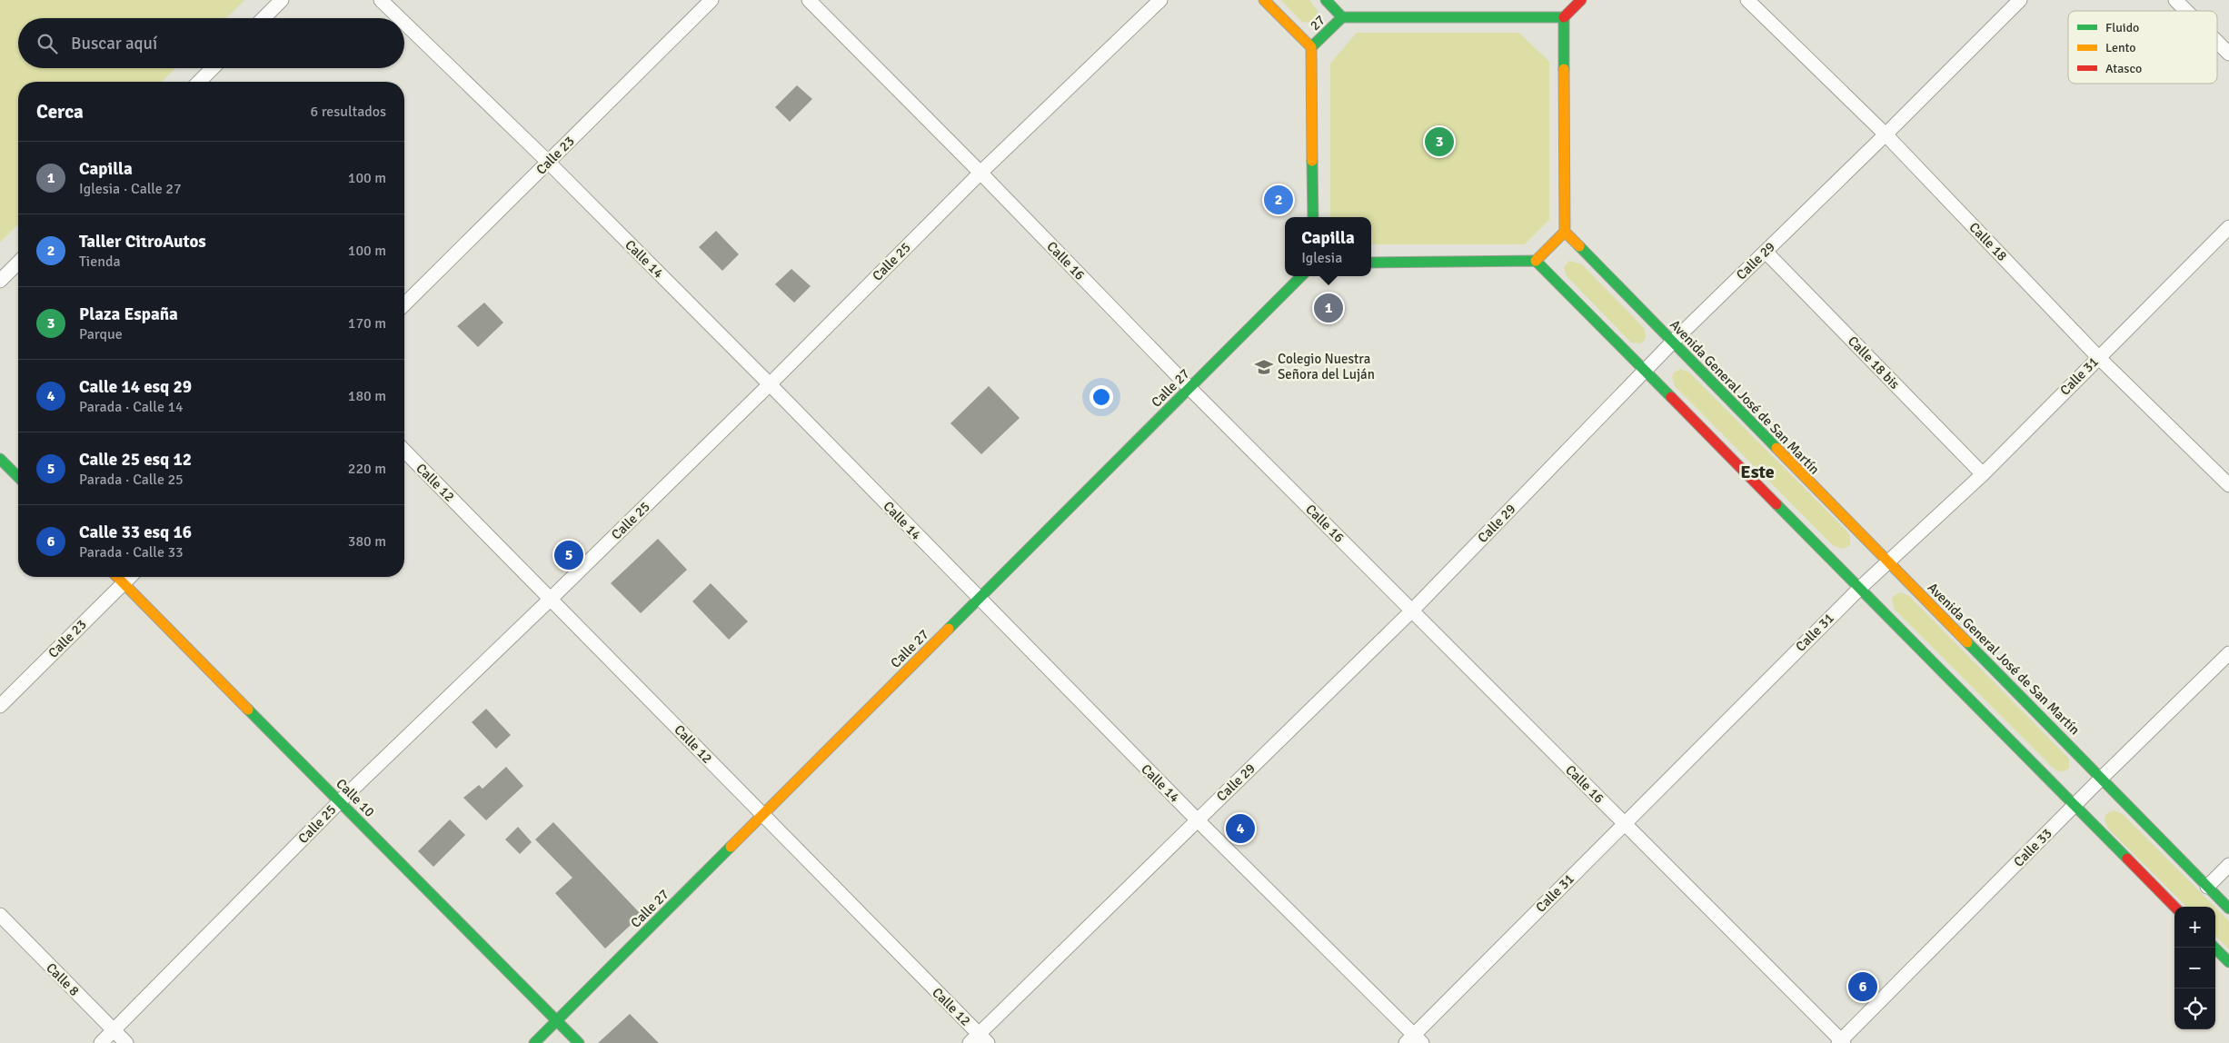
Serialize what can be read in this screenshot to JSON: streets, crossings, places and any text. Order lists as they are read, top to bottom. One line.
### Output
{"streets":{"main road":["27","Calle 27","Avenida General José de San Martín","Calle 10"],"street":["Calle 23","Calle 18","Calle 14","Calle 16","Calle 29","Calle 25","Calle 18 bis","Calle 31","Calle 12","Calle 33","Calle 8"]},"crossings":[["Calle 23","Calle 14"],["Calle 23","Calle 10"],["Calle 18","Calle 29"],["Calle 18","Calle 31"],["Calle 14","Calle 29"],["Calle 14","Calle 25"],["Calle 14","Calle 31"],["Calle 14","Calle 27"],["Calle 16","Calle 29"],["Calle 16","Calle 25"],["Calle 16","Calle 31"],["Calle 16","Calle 27"],["Calle 16","Calle 33"],["Calle 29","Calle 18 bis"],["Calle 29","Avenida General José de San Martín"],["Calle 29","Calle 12"],["Calle 25","Calle 12"],["Calle 25","Calle 10"],["Calle 25","Calle 8"],["Calle 18 bis","Calle 31"],["Calle 31","Avenida General José de San Martín"],["Calle 27","Calle 12"],["Calle 27","Calle 10"],["Avenida General José de San Martín","Calle 33"]],"districts":["Este"],"places":{"school or university":["Colegio Nuestra Señora del Luján"]},"legend":["Fluido","Lento","Atasco"],"page":{"search":"Buscar aquí","heading":["Cerca","6 resultados"],"pins":["3","2","1","5","4","6"],"list":[{"mark":"1","name":"Capilla","note":"Iglesia · Calle 27","value":"100 m"},{"mark":"2","name":"Taller CitroAutos","note":"Tienda","value":"100 m"},{"mark":"3","name":"Plaza España","note":"Parque","value":"170 m"},{"mark":"4","name":"Calle 14 esq 29","note":"Parada · Calle 14","value":"180 m"},{"mark":"5","name":"Calle 25 esq 12","note":"Parada · Calle 25","value":"220 m"},{"mark":"6","name":"Calle 33 esq 16","note":"Parada · Calle 33","value":"380 m"}],"popup":["Capilla","Iglesia"],"map_buttons":["+","−"]}}
